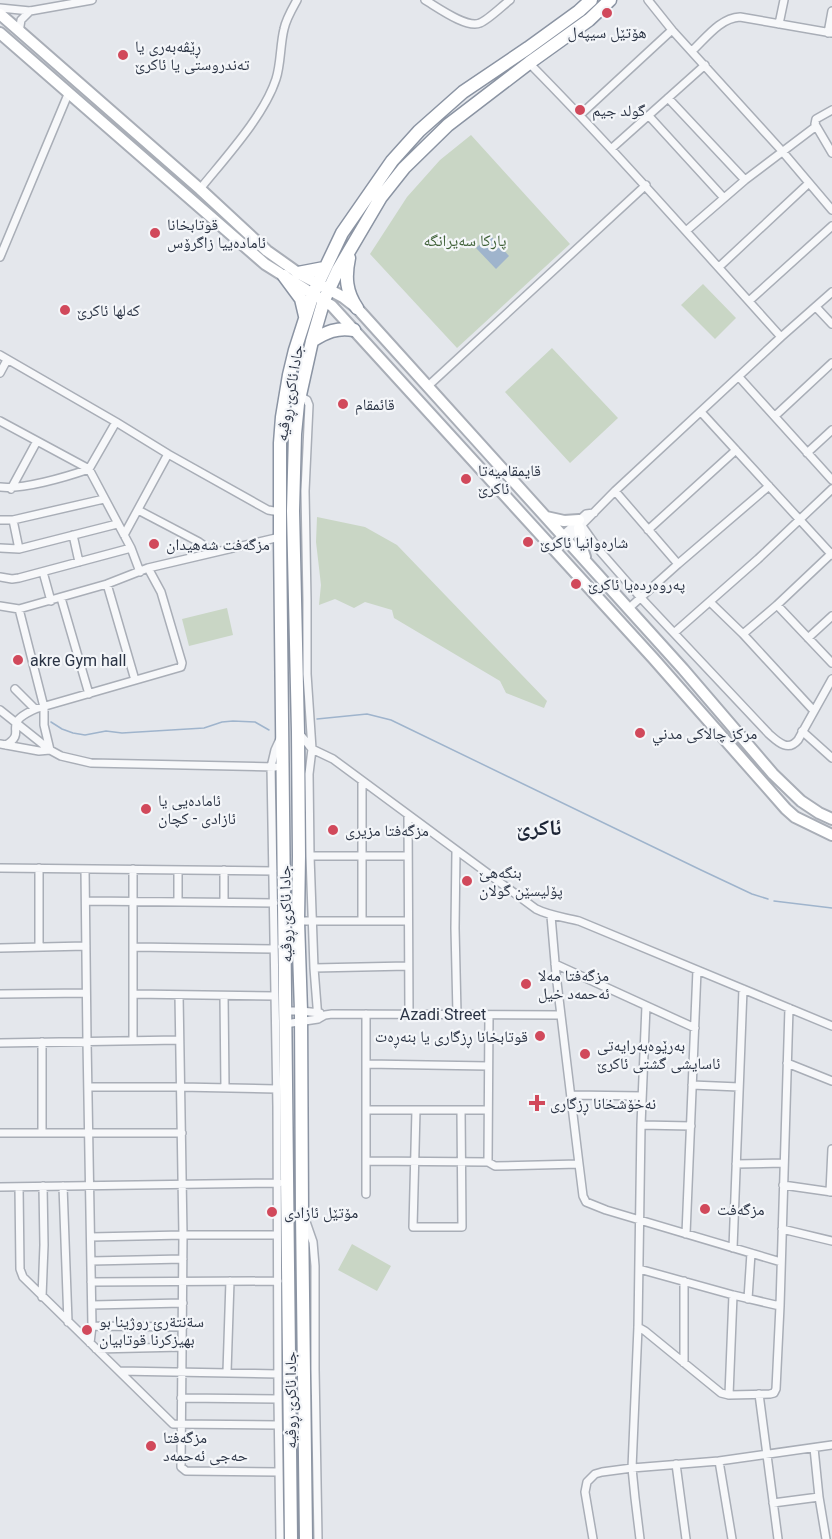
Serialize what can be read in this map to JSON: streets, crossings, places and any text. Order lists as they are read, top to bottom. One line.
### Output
{"streets":{"highway":["جادا ئاکرێ ڕوڤیە"],"street":["Azadi Street"]},"crossings":[["جادا ئاکرێ ڕوڤیە","Azadi Street"]],"districts":["ئاکرێ"],"parks":["پارکا سەیرانگه"],"places":{"other":["ھۆتێل سیپەل","ڕێڤەبەری یا تەندروستی یا ئاکرێ","گولد جیم","قوتابخانا ئامادەییا زاگرۆس","کەلها ئاکرێ","قائمقام","قایمقامیەتا ئاکرێ","شارەوانیا ئاکرێ","مزگەفت شه‌هيدان","پەروەردەیا ئاكرێ","akre Gym hall","مركز چالاکى مدني","ئامادەیی یا ئازادی - کچان","مزگەفتا مزیری","بنگە‌ھێ پۆلیسێن گولان","مزگەفتا مەلا ئەحمەد خیل","قوتابخانا ڕزگاری یا بنەڕەت","بەرێوەبەرایەتی ئاسایشی گشتی ئاکرێ","مزگەفت","مۆتێل ئازادی","سةنتةرئ روژينا بو بهيزكرنا قوتابيان","مزگەفتا حەجی ئەحمەد"],"health":["نەخۆشخانا ڕزگاری"]}}
